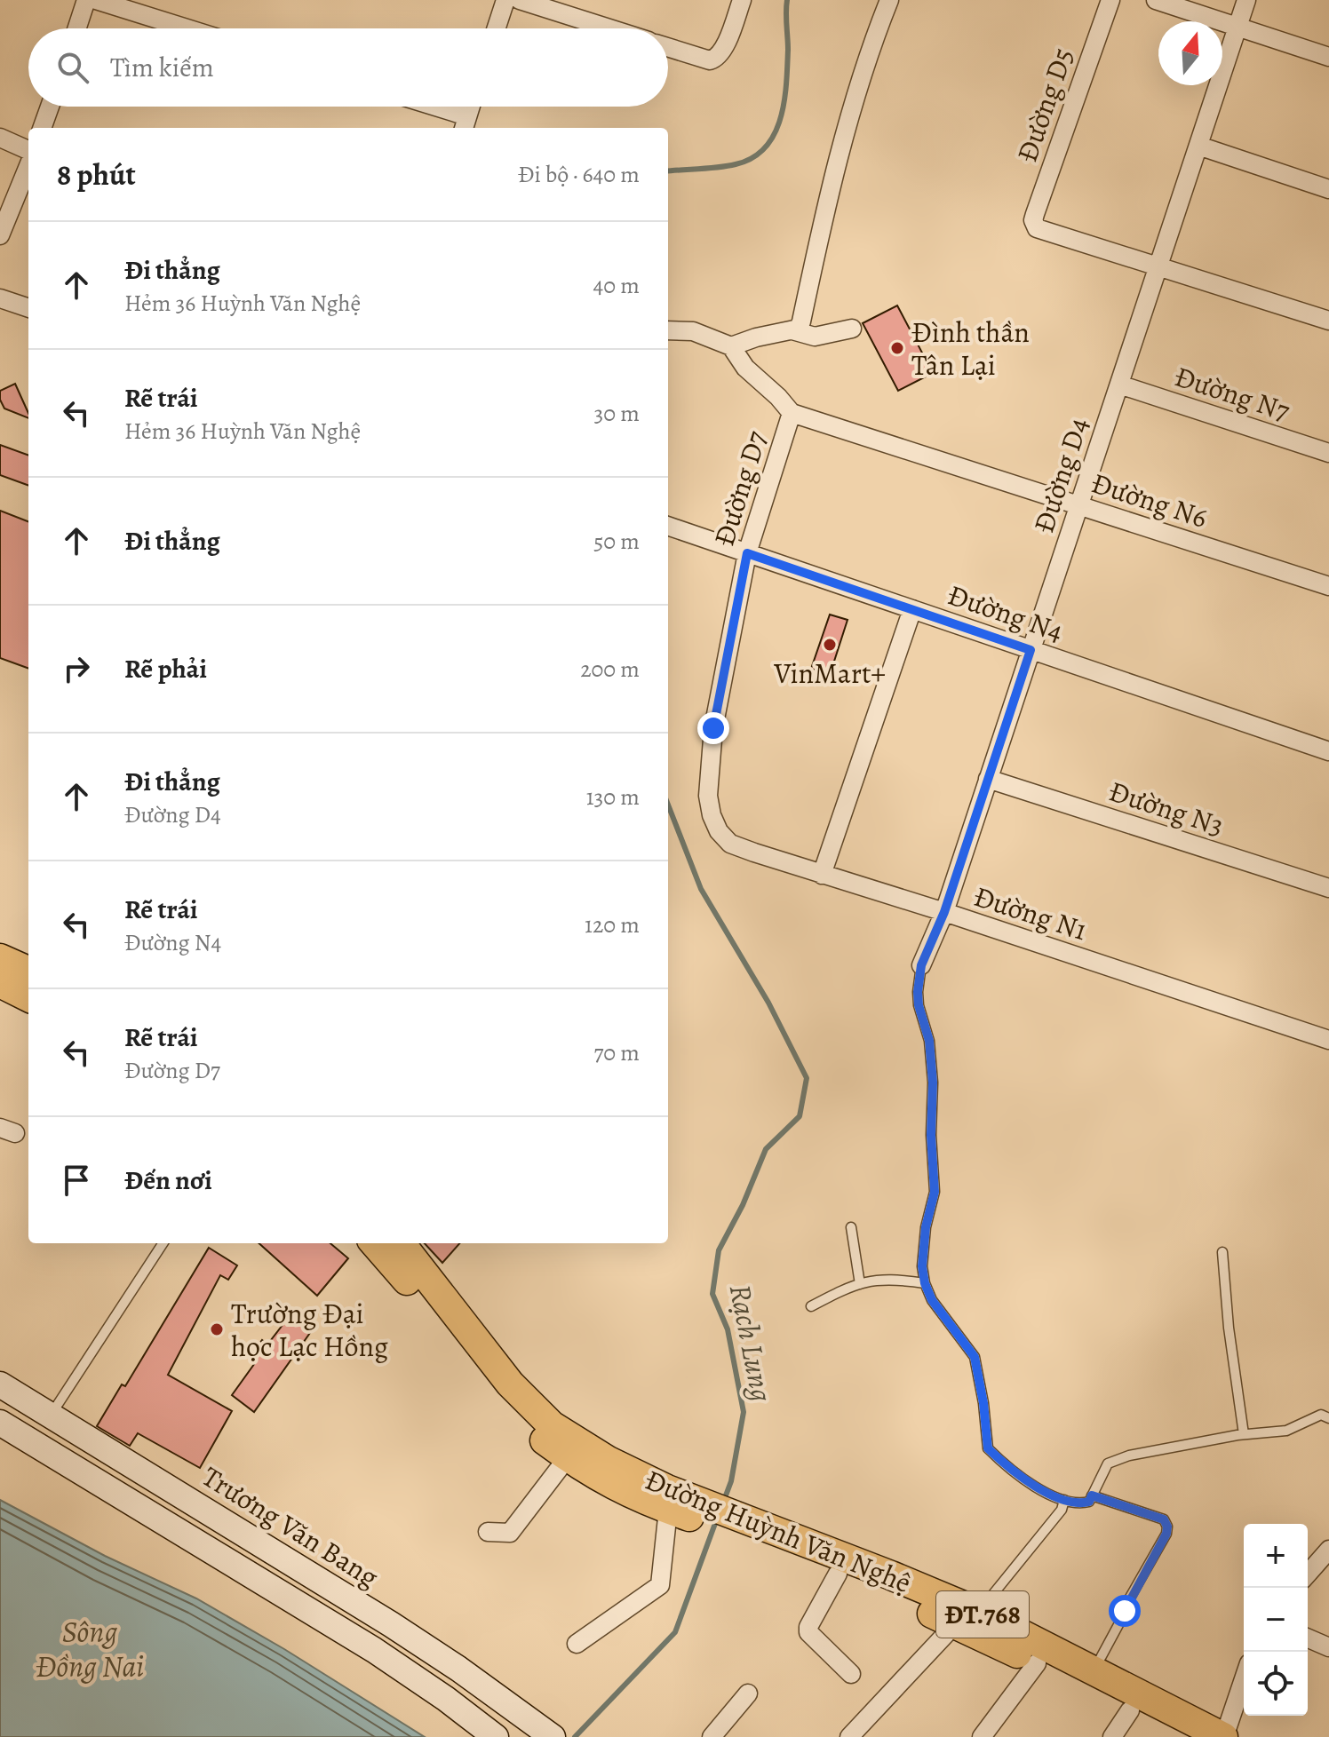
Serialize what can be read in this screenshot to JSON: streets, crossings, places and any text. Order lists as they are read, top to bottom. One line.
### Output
{"streets":{"main road":["Trương Văn Bang","Đường Huỳnh Văn Nghệ","ĐT.768"],"street":["Đường D5","Đường N7","Đường D4","Đường D7","Đường N6","Đường N4","Đường N3","Đường N1"]},"crossings":[["Đường D5","Đường D4"],["Đường N7","Đường D4"],["Đường D4","Đường N6"],["Đường D4","Đường N4"],["Đường D4","Đường N3"],["Đường D4","Đường N1"],["Đường D7","Đường N6"],["Đường D7","Đường N4"],["Đường D7","Đường N1"]],"water":["Rạch Lung","Sông Đồng Nai"],"places":["Đình thần Tân Lại","VinMart+","Trường Đại học Lạc Hồng"],"north":"top","page":{"search":"Tìm kiếm","heading":["8 phút","Đi bộ · 640 m"],"list":[["Đi thẳng","Hẻm 36 Huỳnh Văn Nghệ","40 m"],["Rẽ trái","Hẻm 36 Huỳnh Văn Nghệ","30 m"],["Đi thẳng","50 m"],["Rẽ phải","200 m"],["Đi thẳng","Đường D4","130 m"],["Rẽ trái","Đường N4","120 m"],["Rẽ trái","Đường D7","70 m"],"Đến nơi"],"map_buttons":["+","−"]}}
